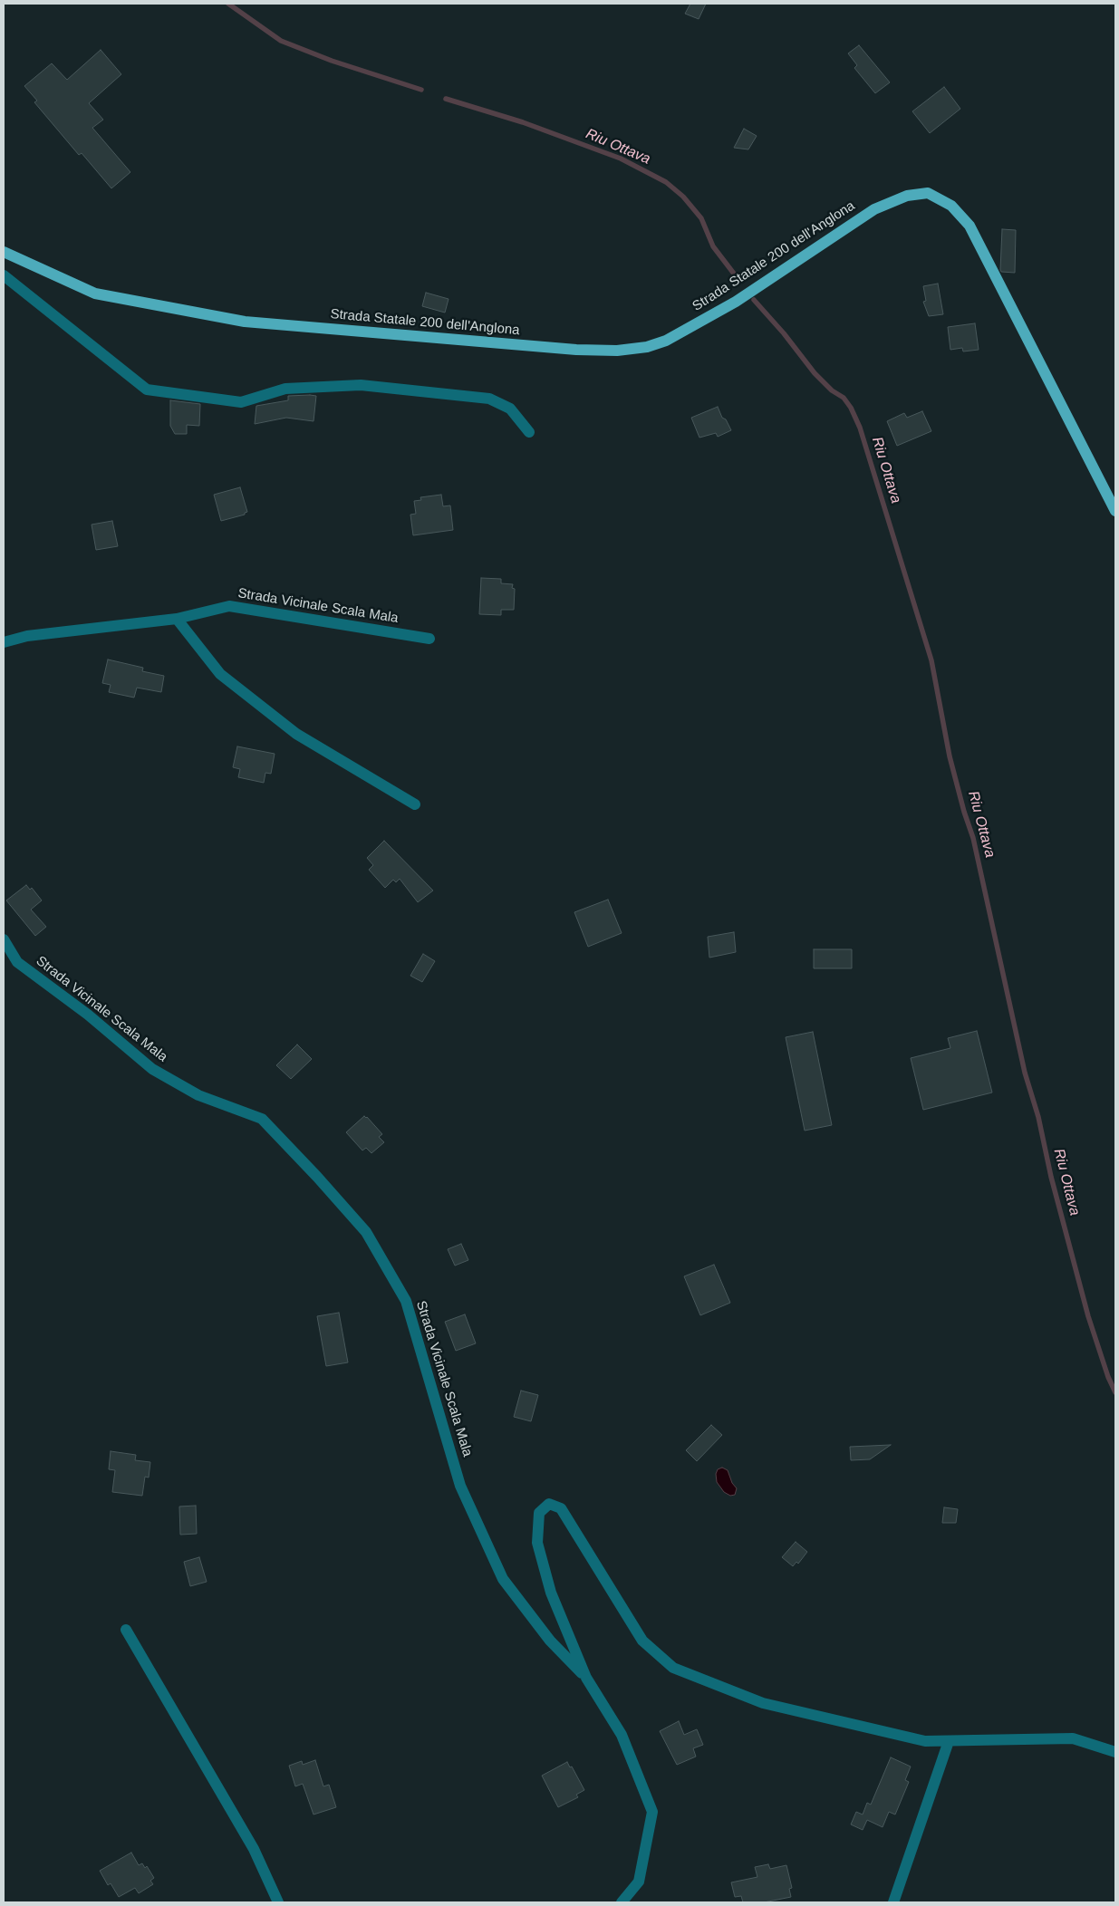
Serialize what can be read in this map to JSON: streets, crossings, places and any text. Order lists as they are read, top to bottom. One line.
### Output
{"streets":{"main road":["Strada Statale 200 dell'Anglona"],"street":["Strada Vicinale Scala Mala"]},"water":["Riu Ottava"]}
